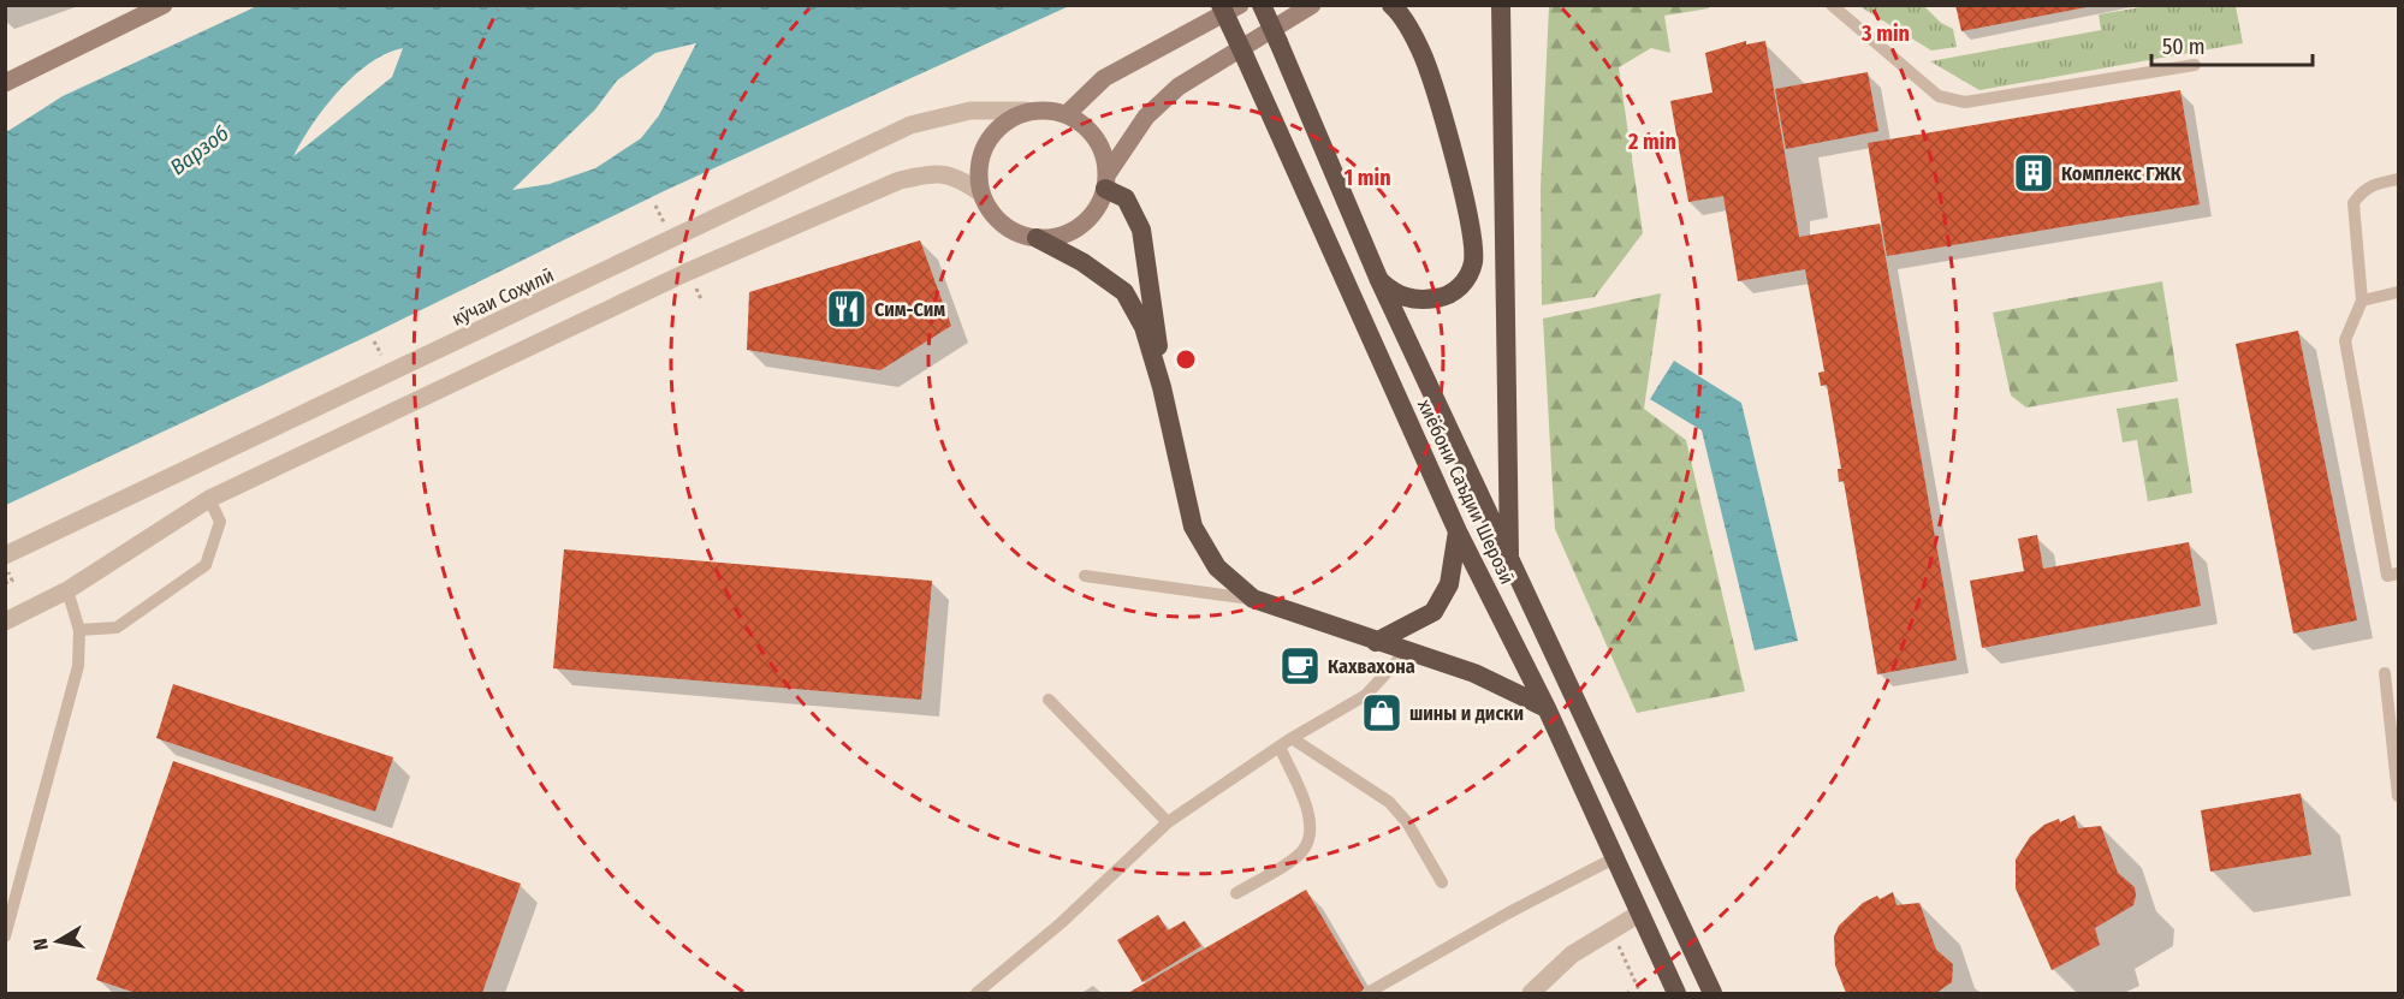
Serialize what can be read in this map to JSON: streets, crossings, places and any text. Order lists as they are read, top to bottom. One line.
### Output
{"streets":{"highway":["хиёбони Саъдии Шерозӣ"],"street":["кӯчаи Соҳилӣ"]},"water":["Варзоб"],"places":{"building":["Комплекс ГЖК"],"restaurant":["Сим-Сим"],"cafe":["Кахвахона"],"shop":["шины и диски"]},"scale_bar":"50 m","north":"left","rings":["3 min","2 min","1 min"]}
